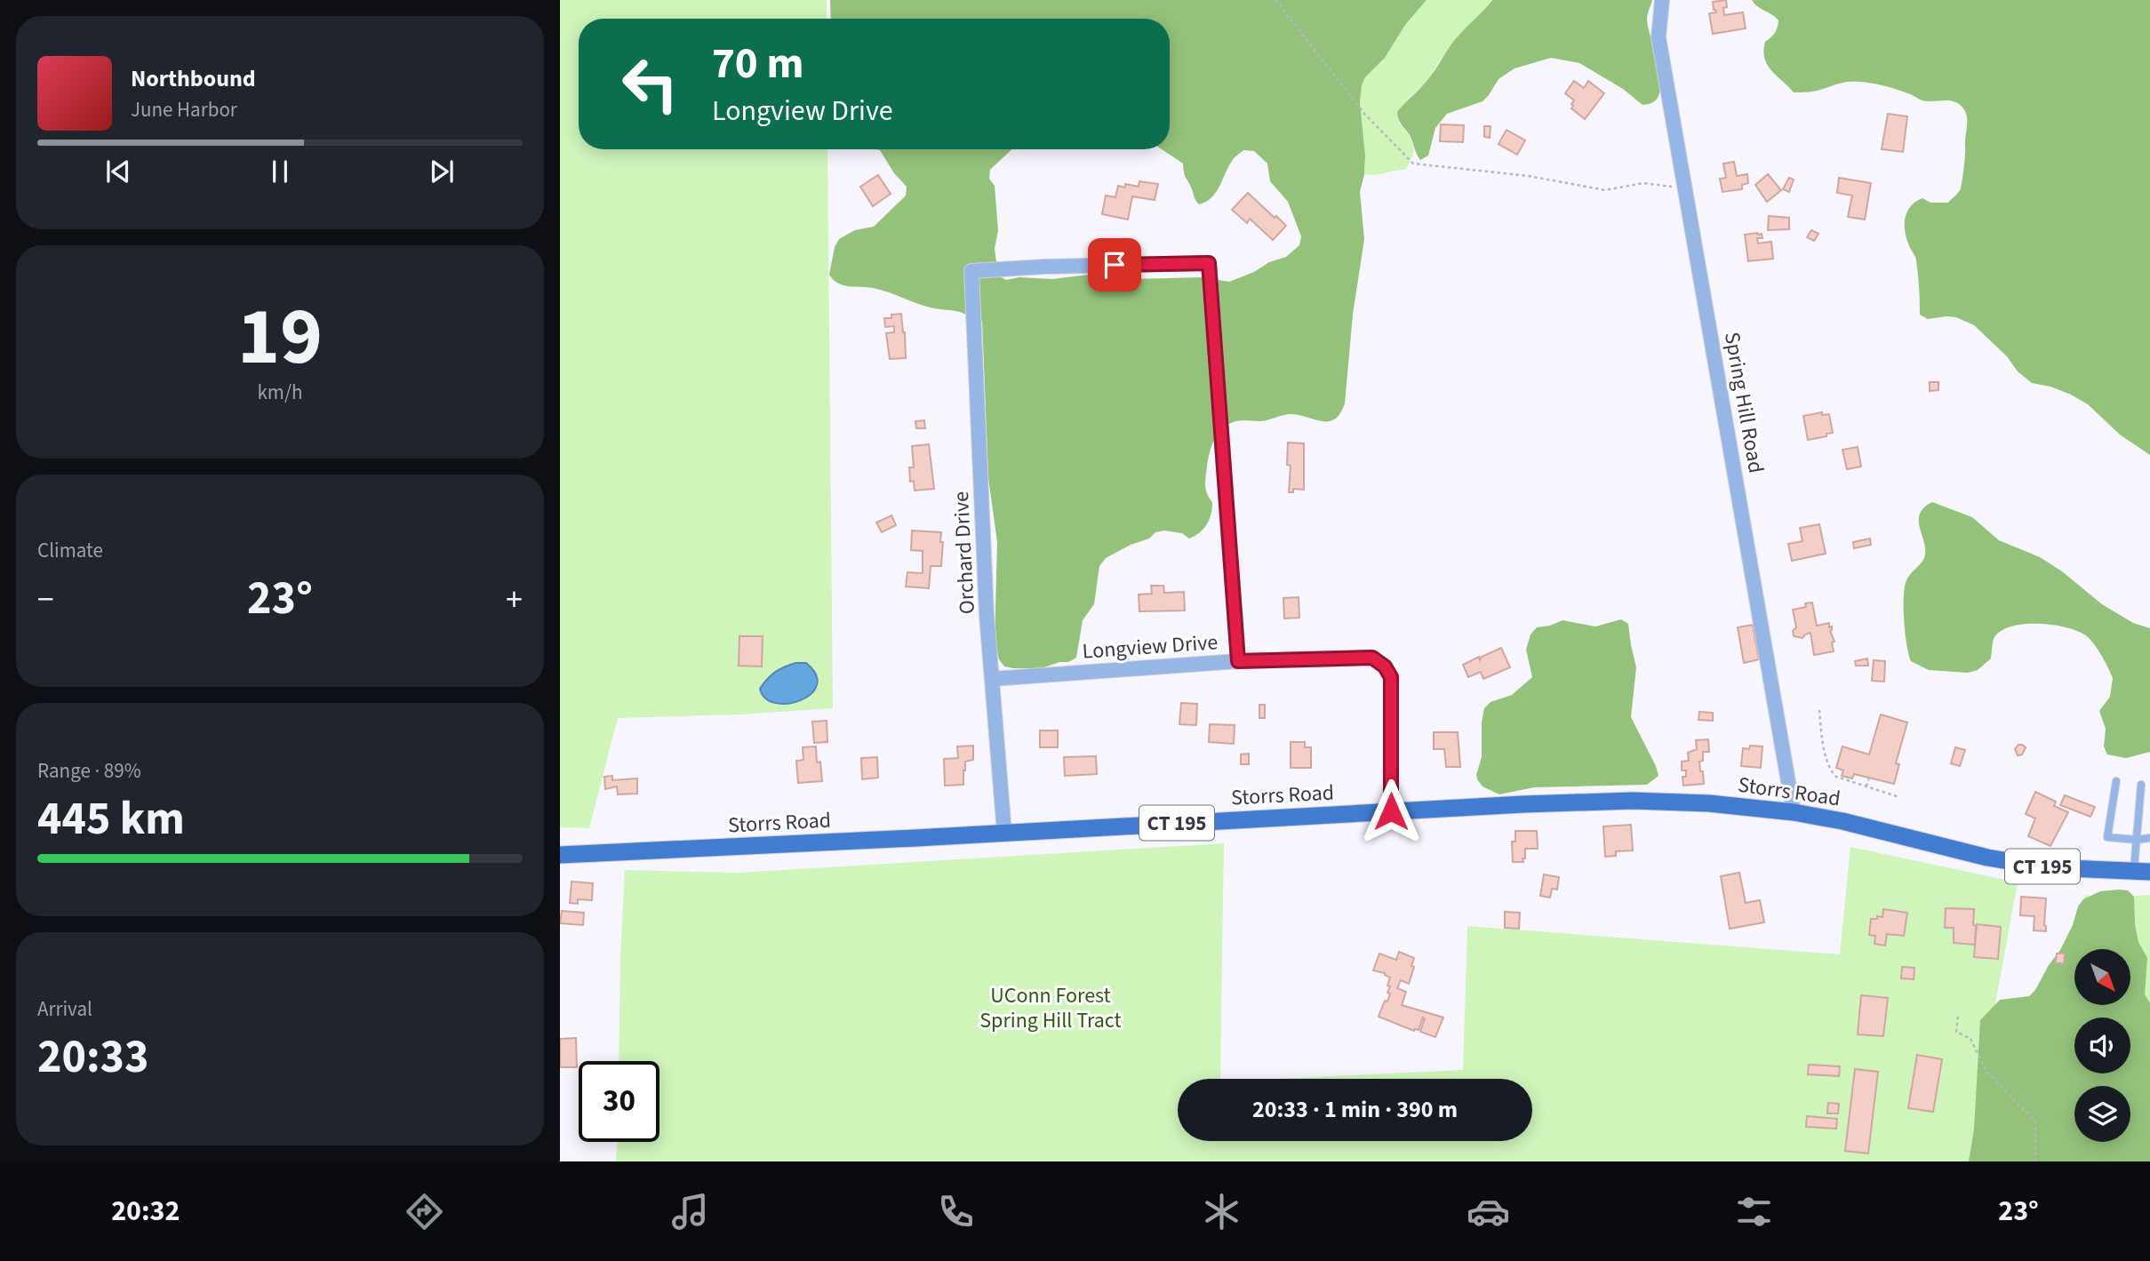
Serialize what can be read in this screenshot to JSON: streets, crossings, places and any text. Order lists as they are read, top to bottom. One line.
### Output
{"streets":{"main road":["Storrs Road","CT 195"],"street":["Spring Hill Road","Orchard Drive","Longview Drive"]},"crossings":[["Spring Hill Road","Storrs Road"],["Orchard Drive","Longview Drive"],["Orchard Drive","Storrs Road"],["Longview Drive","Storrs Road"]],"parks":["UConn Forest Spring Hill Tract"],"north":"bottom right","page":{"turn":["70 m","Longview Drive"],"song":["Northbound","June Harbor"],"tile":[["19","km/h"],"Climate",["Range · 89%","445 km"],["Arrival","20:33"]],"heat":["−","23°","+"],"limit":"30","trip":"20:33 · 1 min · 390 m","tabs":["20:32","23°"]}}
